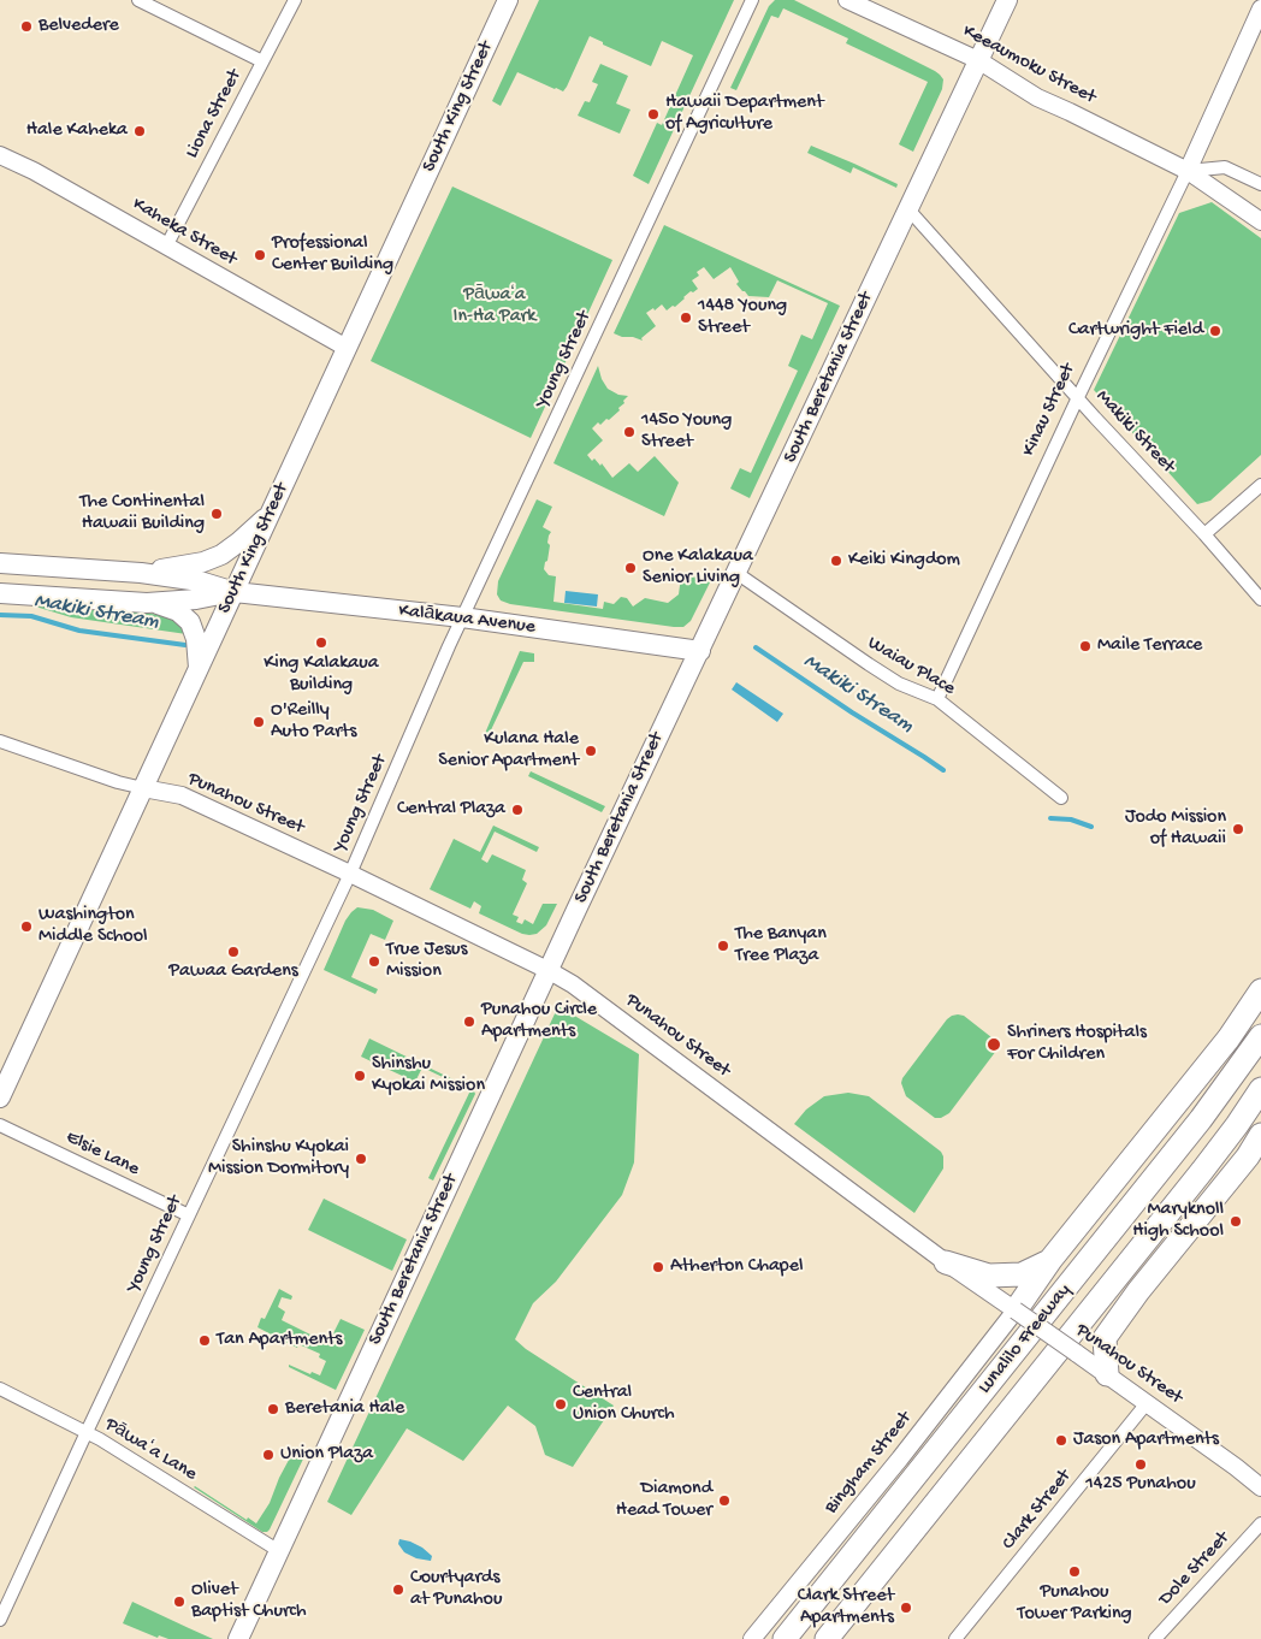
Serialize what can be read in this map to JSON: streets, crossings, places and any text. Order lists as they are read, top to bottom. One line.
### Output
{"streets":{"highway":["Lunalilo Freeway"],"main road":["Keeaumoku Street","South King Street","Kaheka Street","South Beretania Street","Kinau Street","Kalākaua Avenue","Punahou Street","Bingham Street"],"street":["Liona Street","Young Street","Makiki Street","Waiau Place","Elsie Lane","Pāwaʻa Lane","Clark Street","Dole Street"]},"crossings":[["Keeaumoku Street","South Beretania Street"],["Keeaumoku Street","Kinau Street"],["South King Street","Kaheka Street"],["South King Street","Kalākaua Avenue"],["South King Street","Punahou Street"],["Liona Street","Kaheka Street"],["Young Street","Kalākaua Avenue"],["Young Street","Punahou Street"],["Young Street","Elsie Lane"],["Young Street","Pāwaʻa Lane"],["South Beretania Street","Makiki Street"],["South Beretania Street","Kalākaua Avenue"],["South Beretania Street","Waiau Place"],["South Beretania Street","Punahou Street"],["South Beretania Street","Pāwaʻa Lane"],["Kinau Street","Makiki Street"],["Kinau Street","Waiau Place"],["Punahou Street","Bingham Street"],["Punahou Street","Clark Street"]],"water":["Makiki Stream"],"parks":["Pāwaʻa In-Ha Park"],"places":["Belvedere","Hawaii Department of Agriculture","Hale Kaheka","Professional Center Building","1448 Young Street","Cartwright Field","1450 Young Street","The Continental Hawaii Building","Keiki Kingdom","One Kalakaua Senior Living","King Kalakaua Building","Maile Terrace","O'Reilly Auto Parts","Kulana Hale Senior Apartment","Central Plaza","Jodo Mission of Hawaii","Washington Middle School","The Banyan Tree Plaza","Pawaa Gardens","True Jesus Mission","Punahou Circle Apartments","Shriners Hospitals For Children","Shinshu Kyokai Mission","Shinshu Kyokai Mission Dormitory","Maryknoll High School","Atherton Chapel","Tan Apartments","Central Union Church","Beretania Hale","Jason Apartments","Union Plaza","1425 Punahou","Diamond Head Tower","Punahou Tower Parking","Courtyards at Punahou","Olivet Baptist Church","Clark Street Apartments"]}
